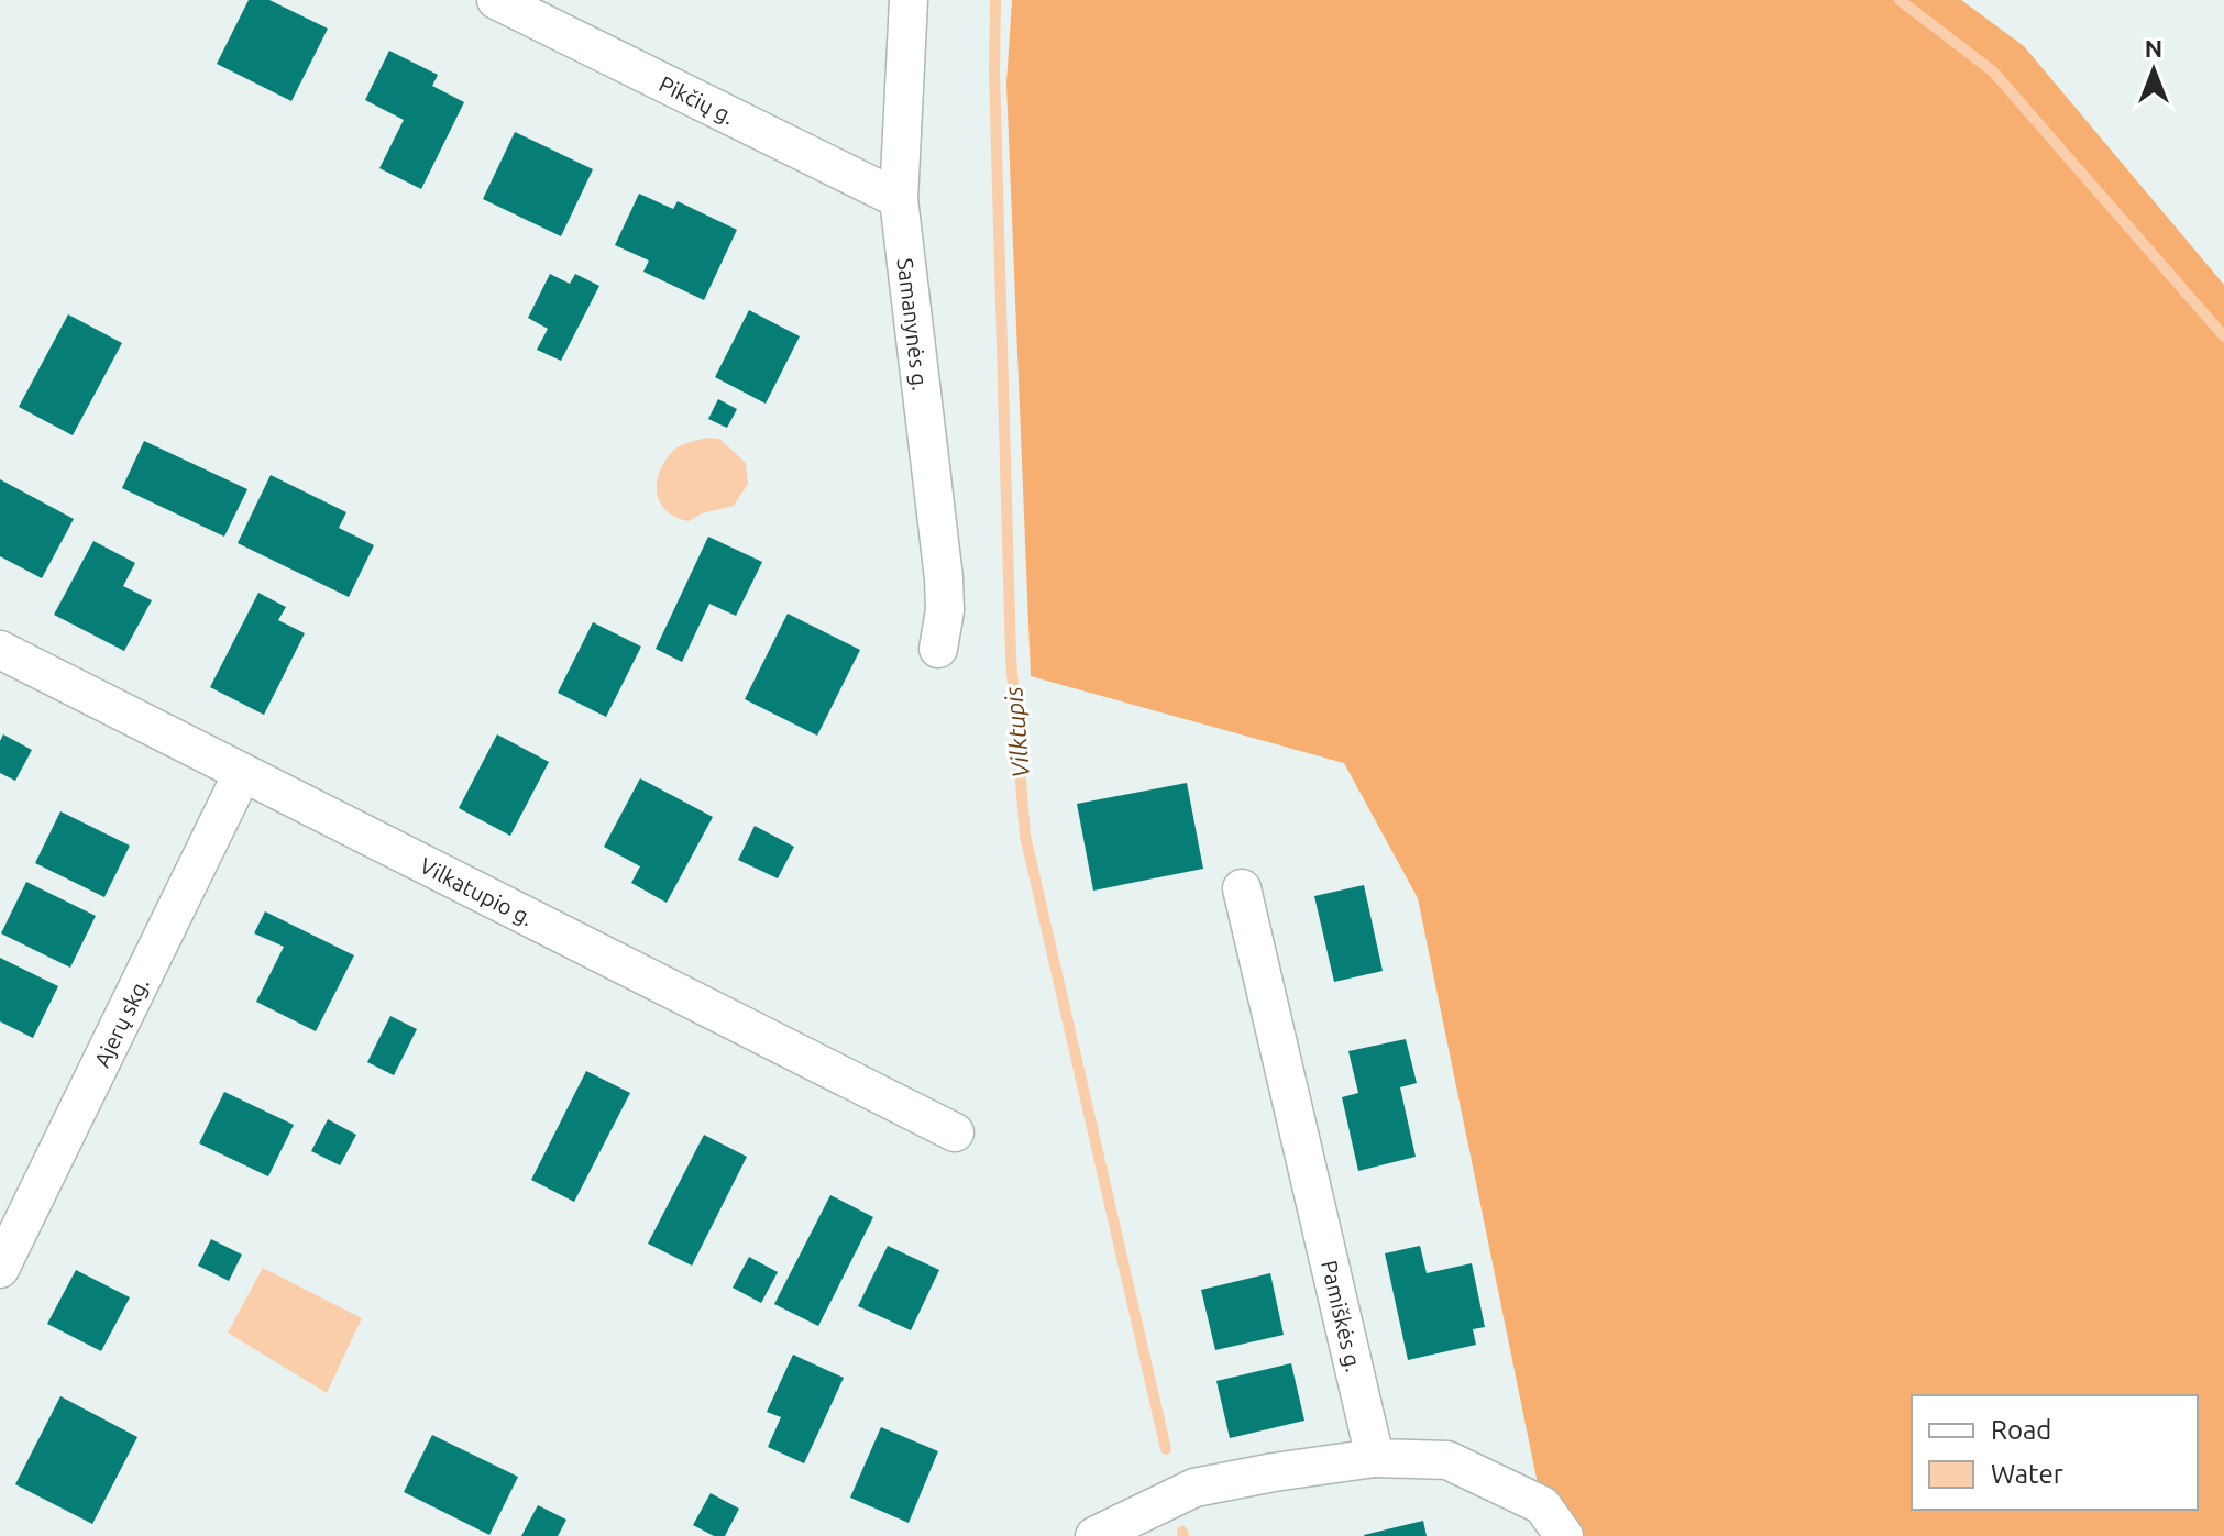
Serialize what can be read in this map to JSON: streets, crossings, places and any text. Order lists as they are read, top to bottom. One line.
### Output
{"streets":{"street":["Pikčių g.","Samanynės g.","Vilkatupio g.","Ajerų skg.","Pamiškės g."]},"crossings":[["Pikčių g.","Samanynės g."],["Vilkatupio g.","Ajerų skg."]],"water":["Vilktupis"],"legend":["Road","Water"],"north":"top"}
